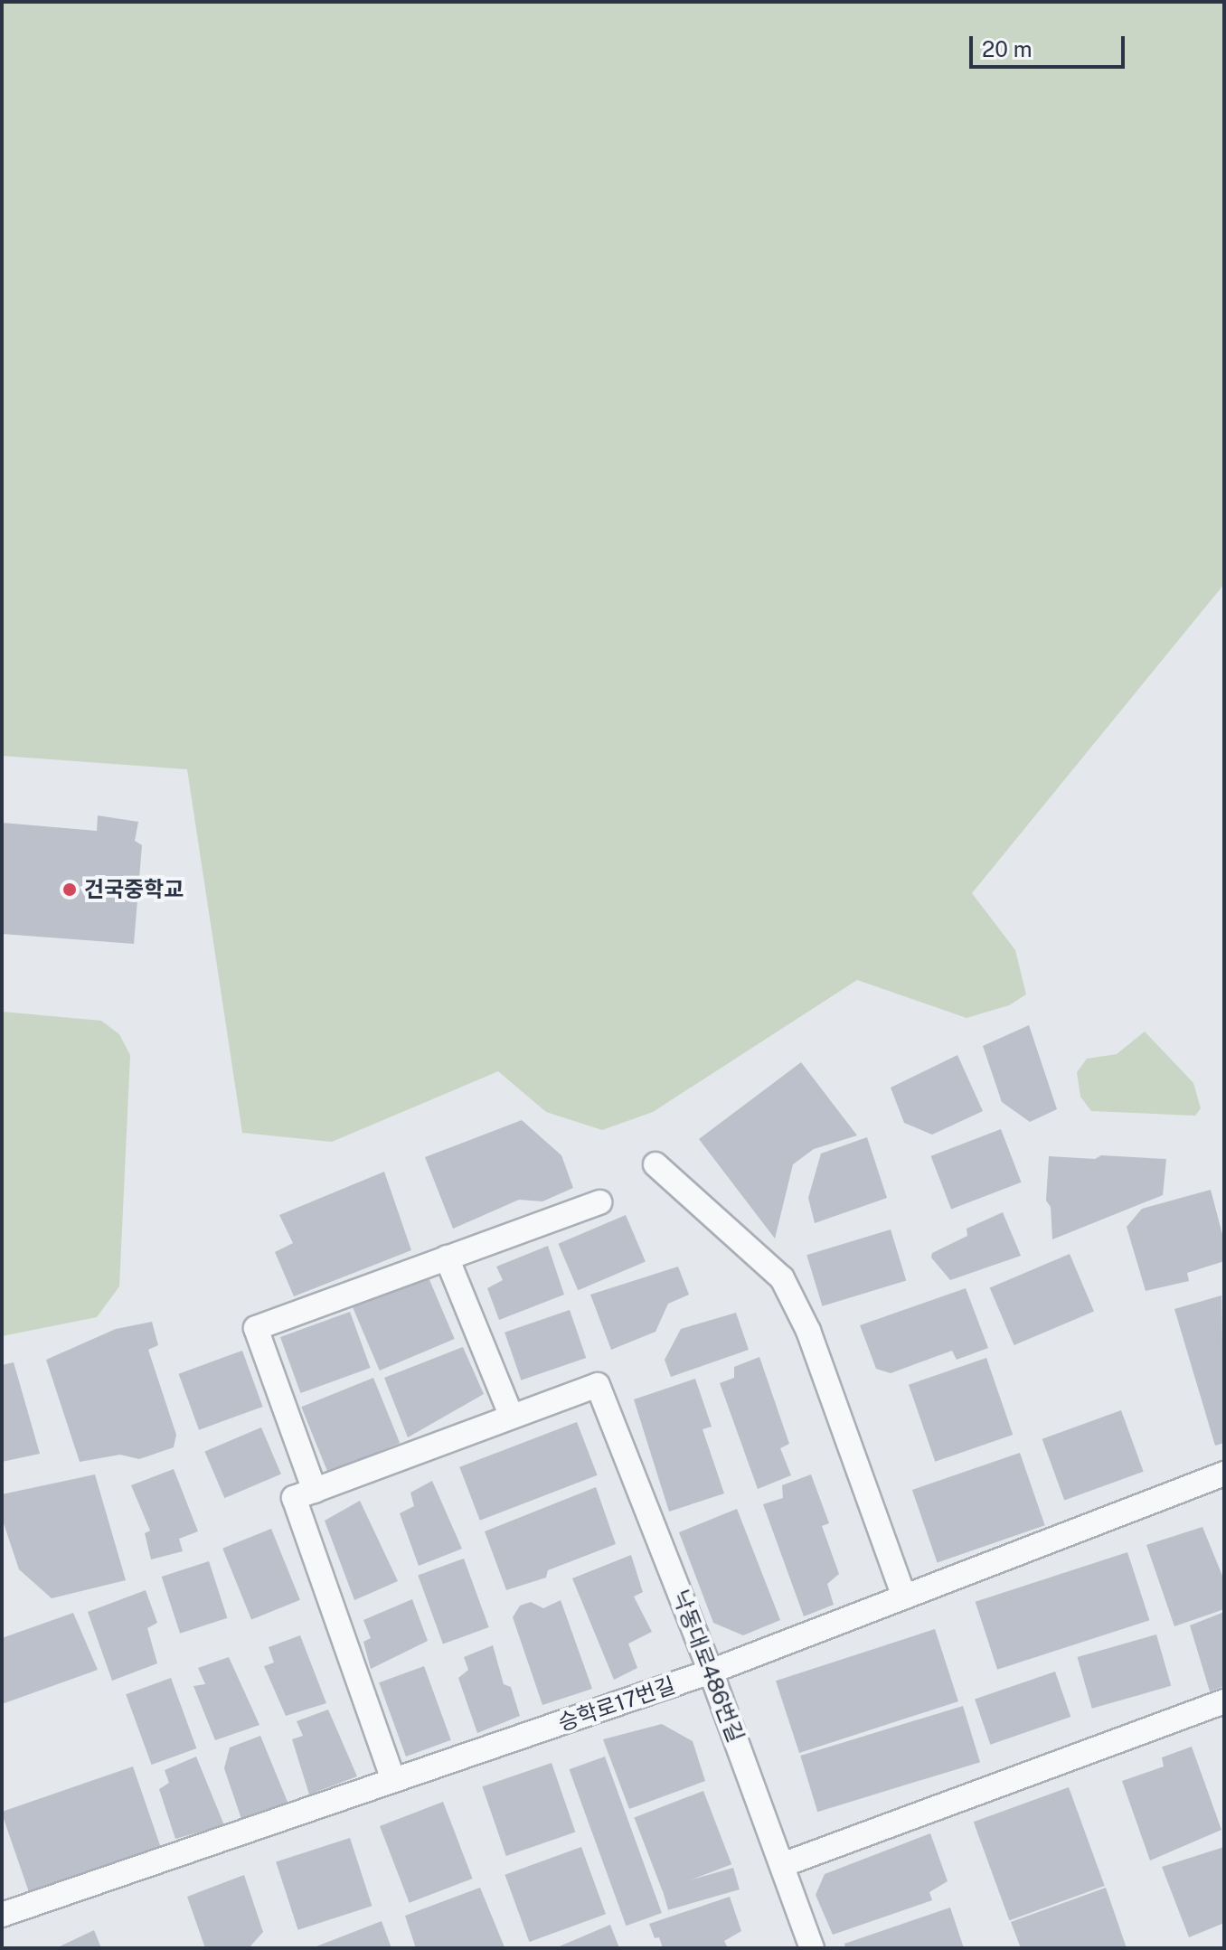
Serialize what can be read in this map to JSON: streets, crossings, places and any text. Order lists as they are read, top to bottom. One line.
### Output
{"streets":{"lane":["낙동대로486번길","승학로17번길"]},"crossings":[["낙동대로486번길","승학로17번길"]],"places":["건국중학교"],"scale_bar":"20 m"}
